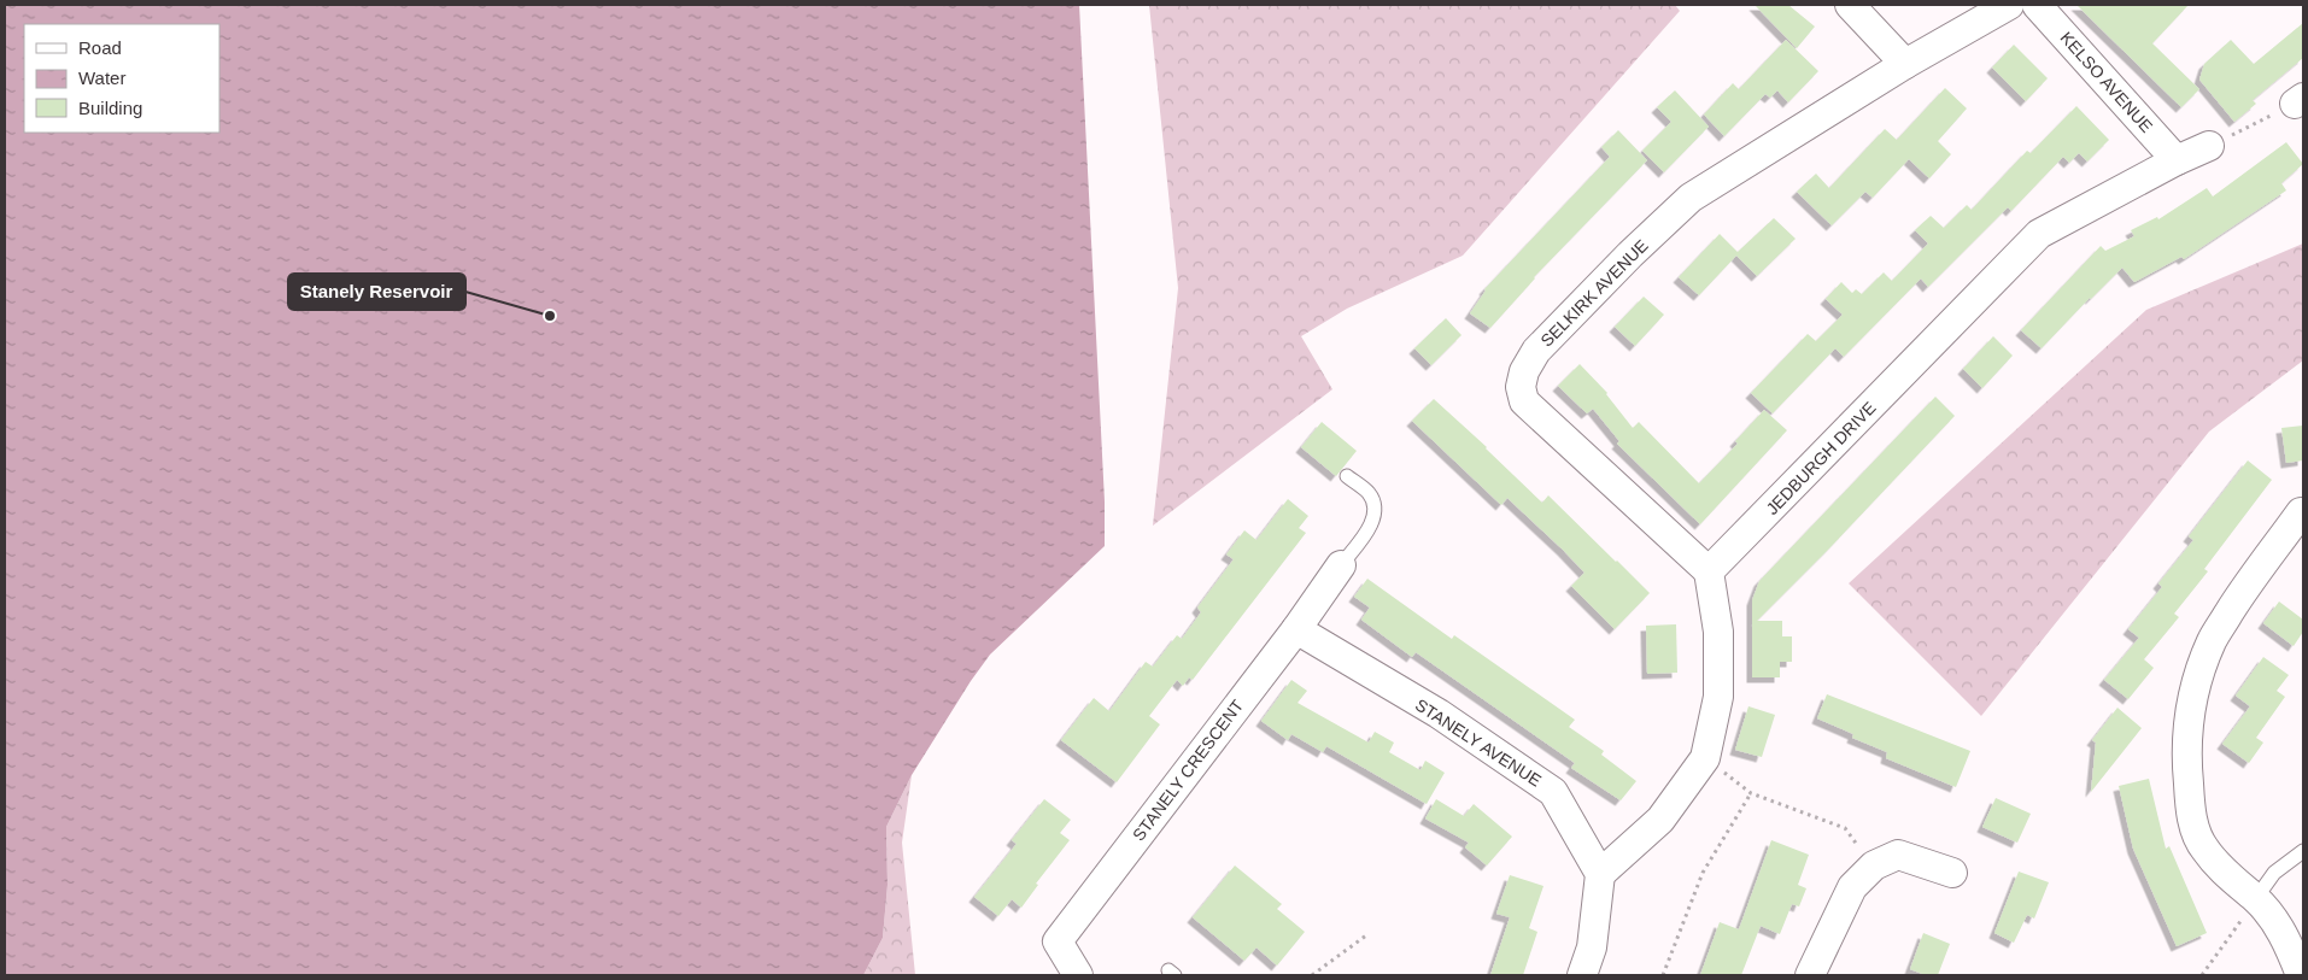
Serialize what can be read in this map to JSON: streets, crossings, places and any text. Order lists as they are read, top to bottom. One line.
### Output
{"streets":{"street":["KELSO AVENUE","SELKIRK AVENUE","JEDBURGH DRIVE","STANELY AVENUE","STANELY CRESCENT"]},"crossings":[["KELSO AVENUE","JEDBURGH DRIVE"],["SELKIRK AVENUE","JEDBURGH DRIVE"],["STANELY AVENUE","STANELY CRESCENT"]],"places":["Stanely Reservoir"],"legend":["Road","Water","Building"]}
